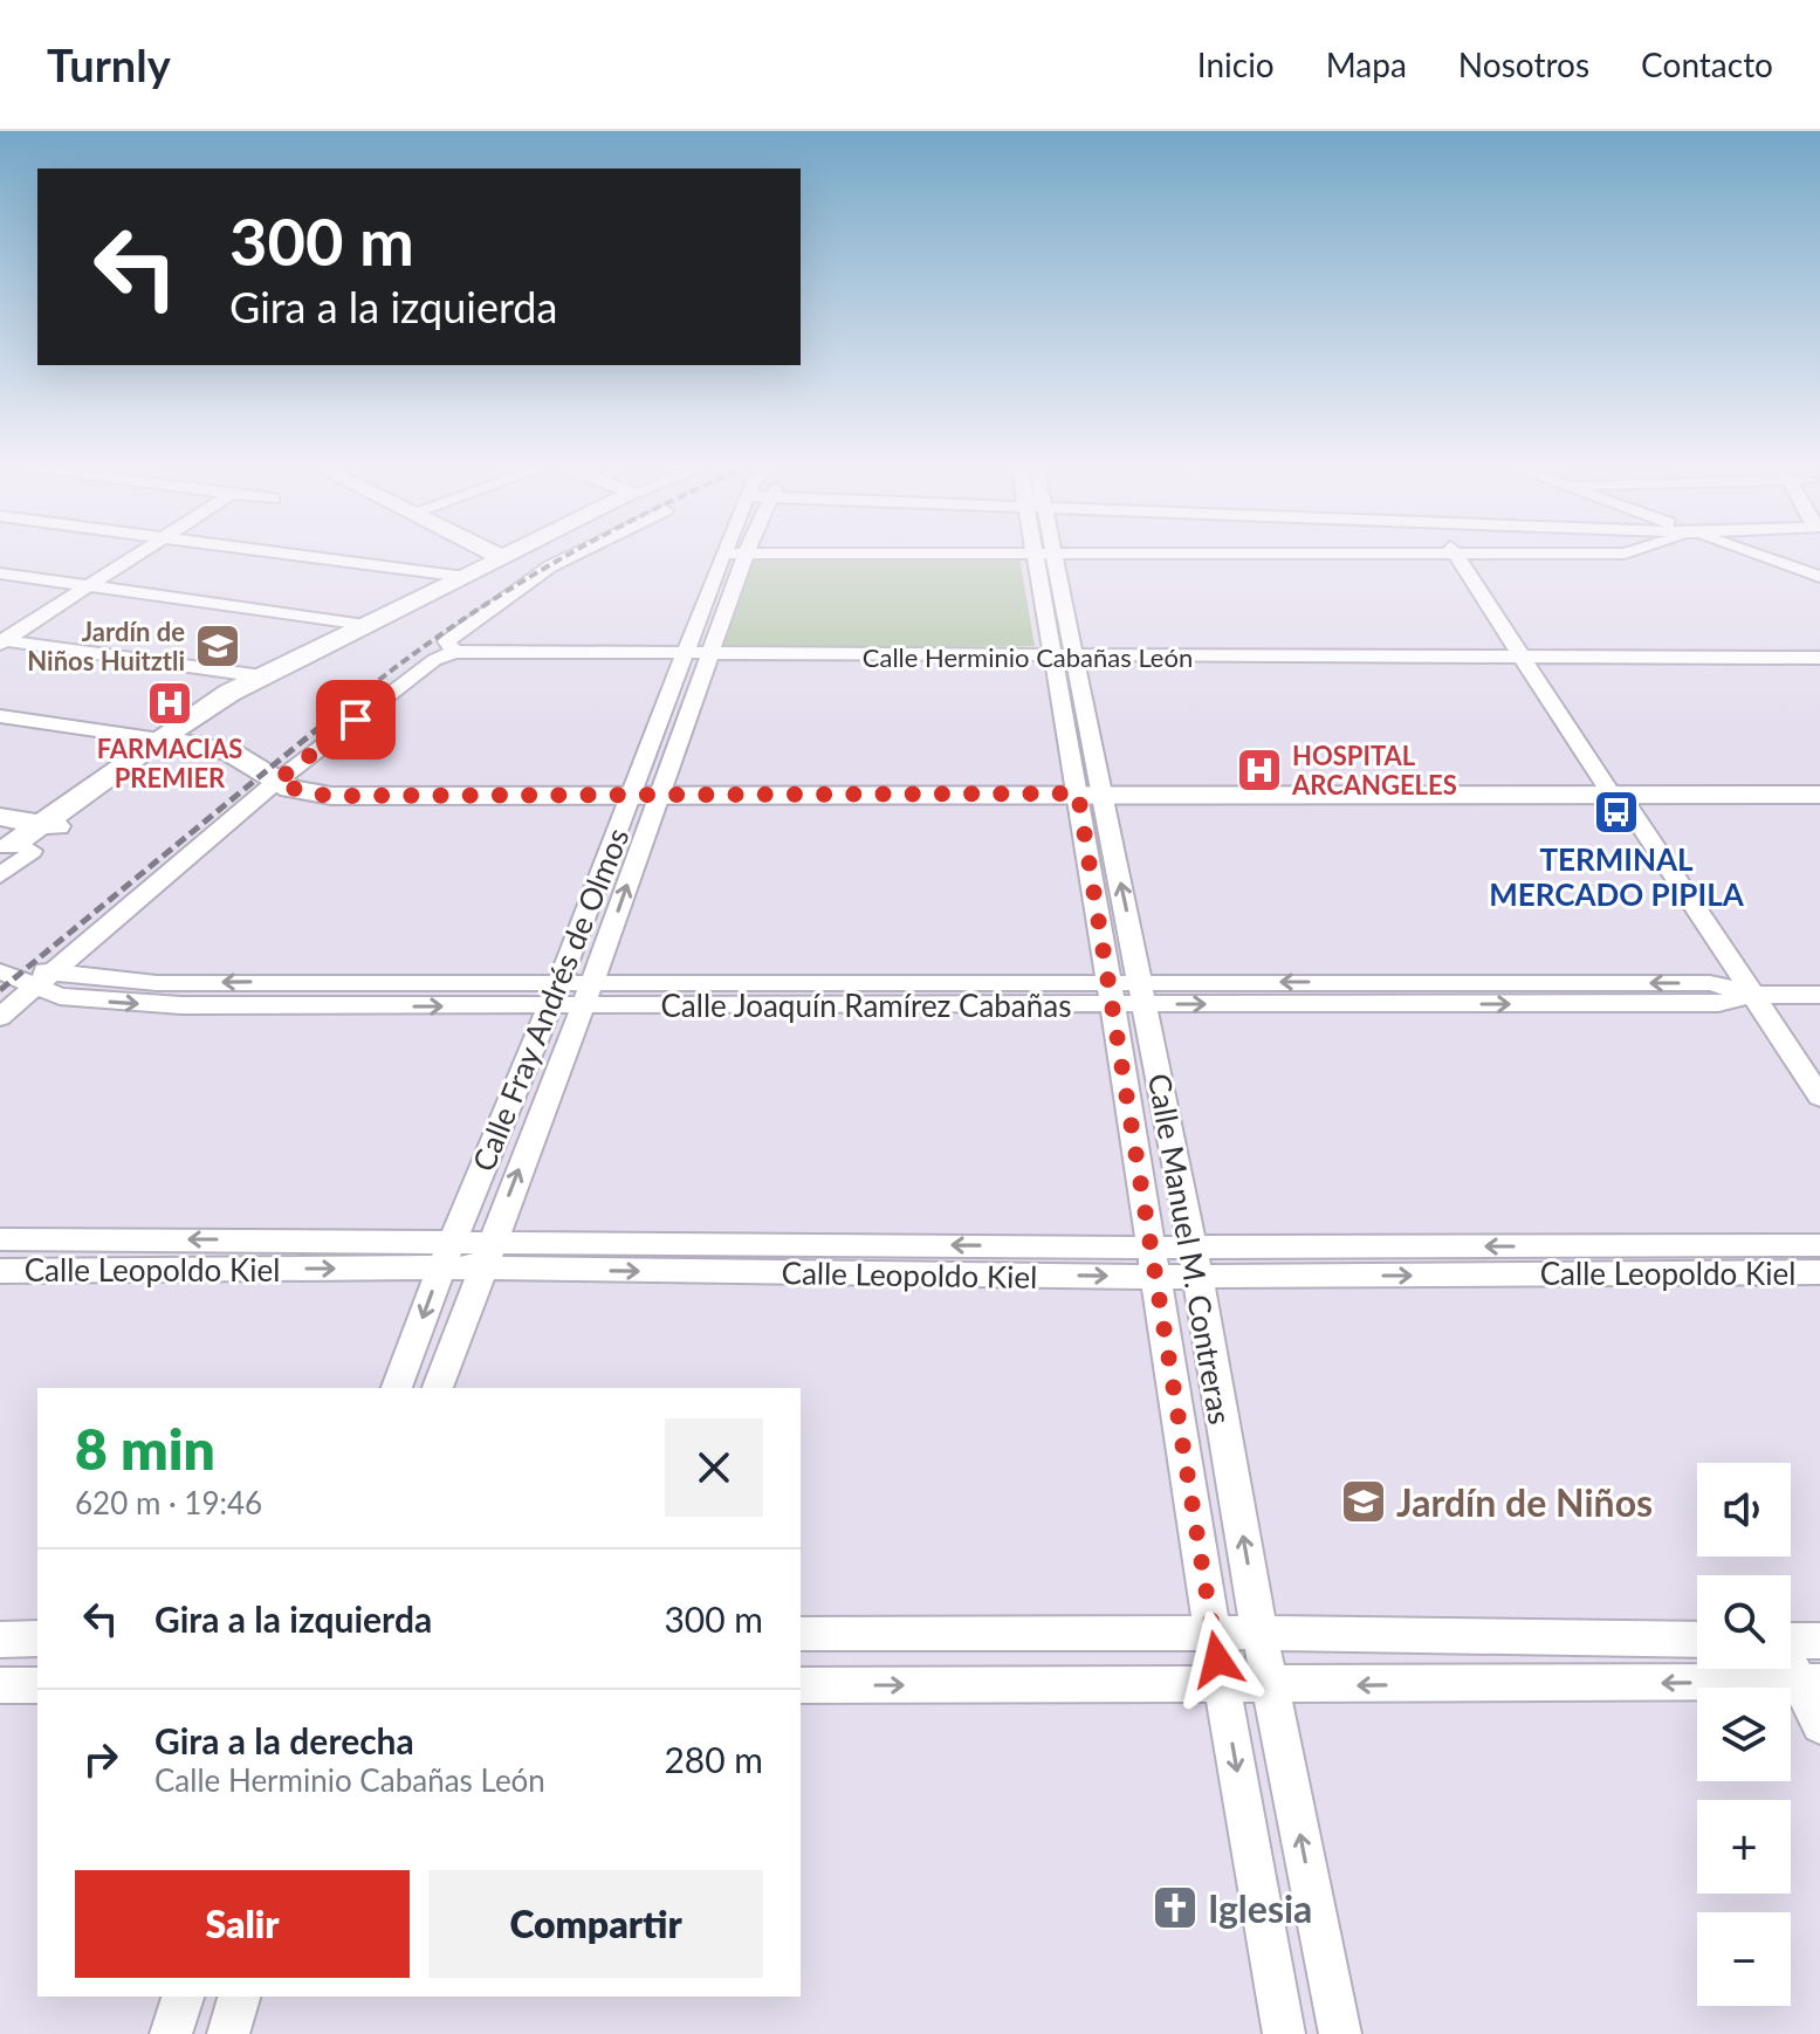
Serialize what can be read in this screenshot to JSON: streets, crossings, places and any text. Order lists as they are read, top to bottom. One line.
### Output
{"streets":{"street":["Calle Herminio Cabañas León","Calle Fray Andrés de Olmos","Calle Joaquín Ramírez Cabañas","Calle Manuel M. Contreras","Calle Leopoldo Kiel"]},"crossings":[["Calle Herminio Cabañas León","Calle Fray Andrés de Olmos"],["Calle Herminio Cabañas León","Calle Manuel M. Contreras"],["Calle Fray Andrés de Olmos","Calle Joaquín Ramírez Cabañas"],["Calle Fray Andrés de Olmos","Calle Leopoldo Kiel"],["Calle Joaquín Ramírez Cabañas","Calle Manuel M. Contreras"],["Calle Manuel M. Contreras","Calle Leopoldo Kiel"]],"places":{"school or university":["Jardín de Niños Huitztli","Jardín de Niños"],"hospital":["FARMACIAS PREMIER","HOSPITAL ARCANGELES"],"bus stop":["TERMINAL MERCADO PIPILA"],"church":["Iglesia"]},"page":{"header":"Turnly","nav":["Inicio","Mapa","Nosotros","Contacto"],"turn":["300 m","Gira a la izquierda"],"heading":["8 min","620 m · 19:46"],"map_buttons":["+","−"],"list":[{"name":"Gira a la izquierda","value":"300 m"},{"name":"Gira a la derecha","note":"Calle Herminio Cabañas León","value":"280 m"}],"buttons":["Salir","Compartir"]}}
